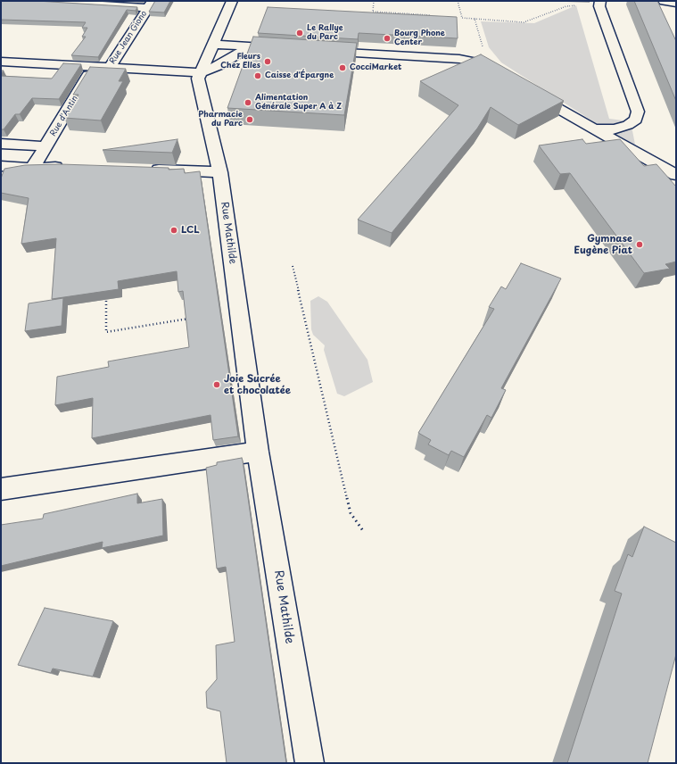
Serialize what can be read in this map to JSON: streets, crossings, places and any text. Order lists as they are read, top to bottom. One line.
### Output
{"streets":{"street":["Rue Jean Giono","Rue d'Antin","Rue Mathilde"]},"places":["Le Rallye du Parc","Bourg Phone Center","Fleurs Chez Elles","CocciMarket","Caisse d'Épargne","Alimentation Générale Super A à Z","Pharmacie du Parc","LCL","Gymnase Eugène Piat","Joie Sucrée et chocolatée"]}
